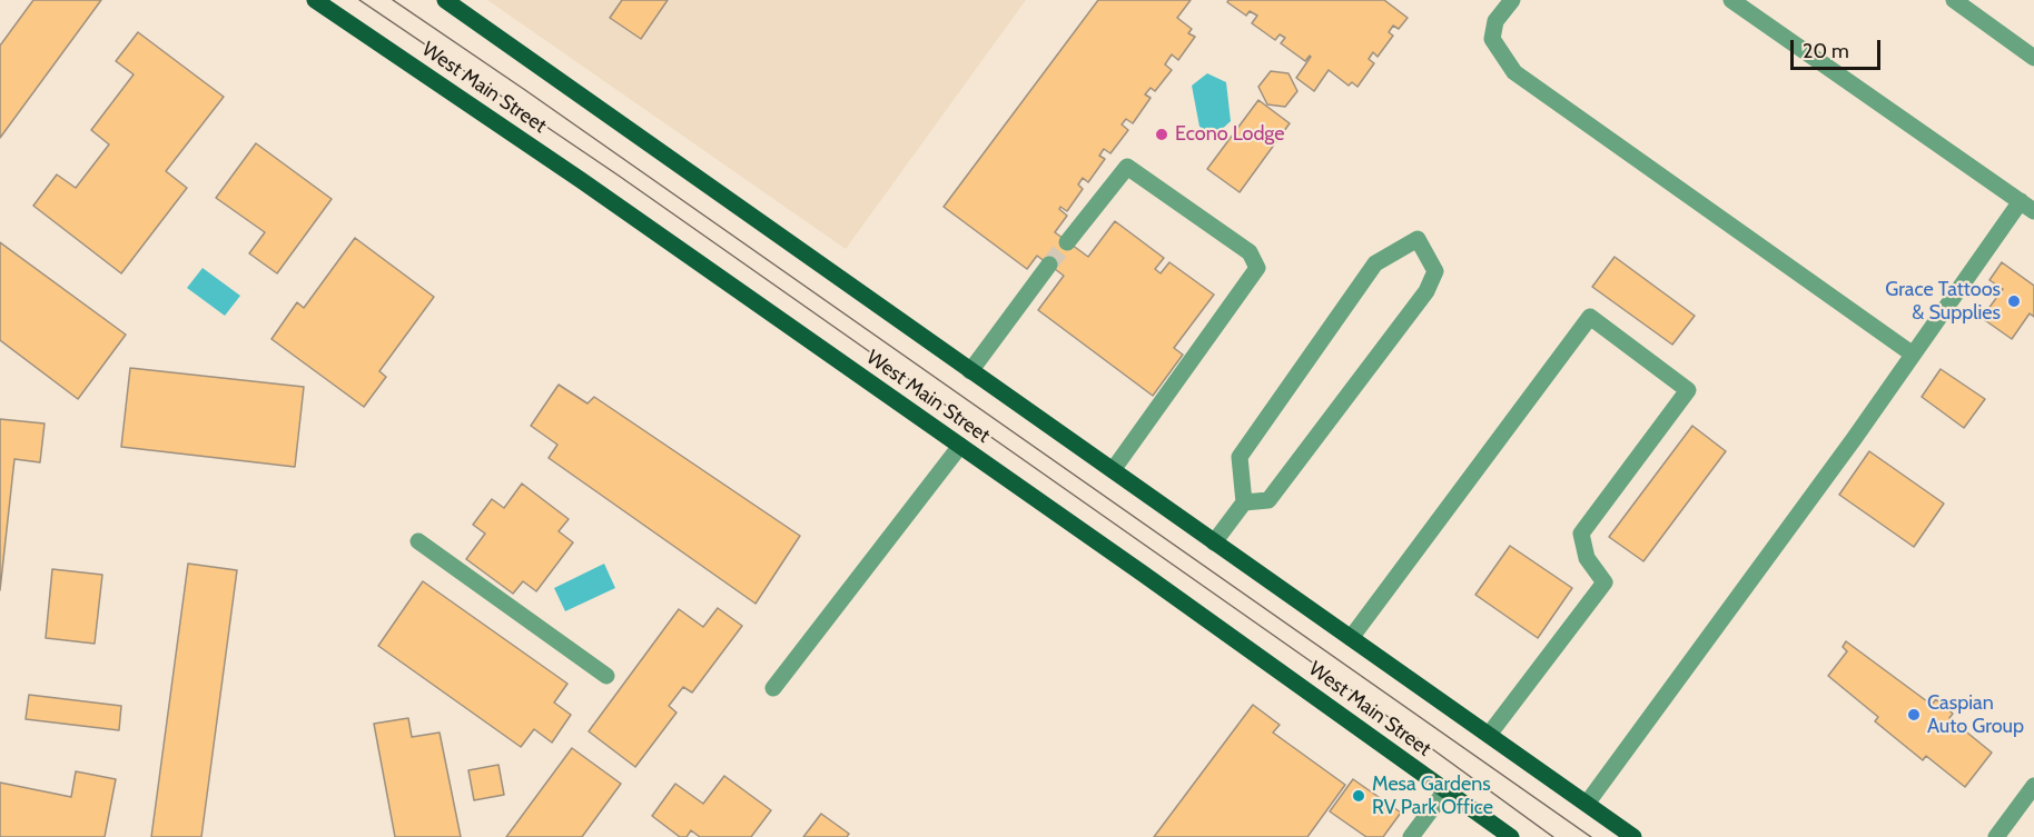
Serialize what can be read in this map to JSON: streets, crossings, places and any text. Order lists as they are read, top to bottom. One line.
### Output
{"streets":{"main road":["West Main Street"]},"places":["Econo Lodge","Grace Tattoos & Supplies","Caspian Auto Group","Mesa Gardens RV Park Office"],"scale_bar":"20 m"}
